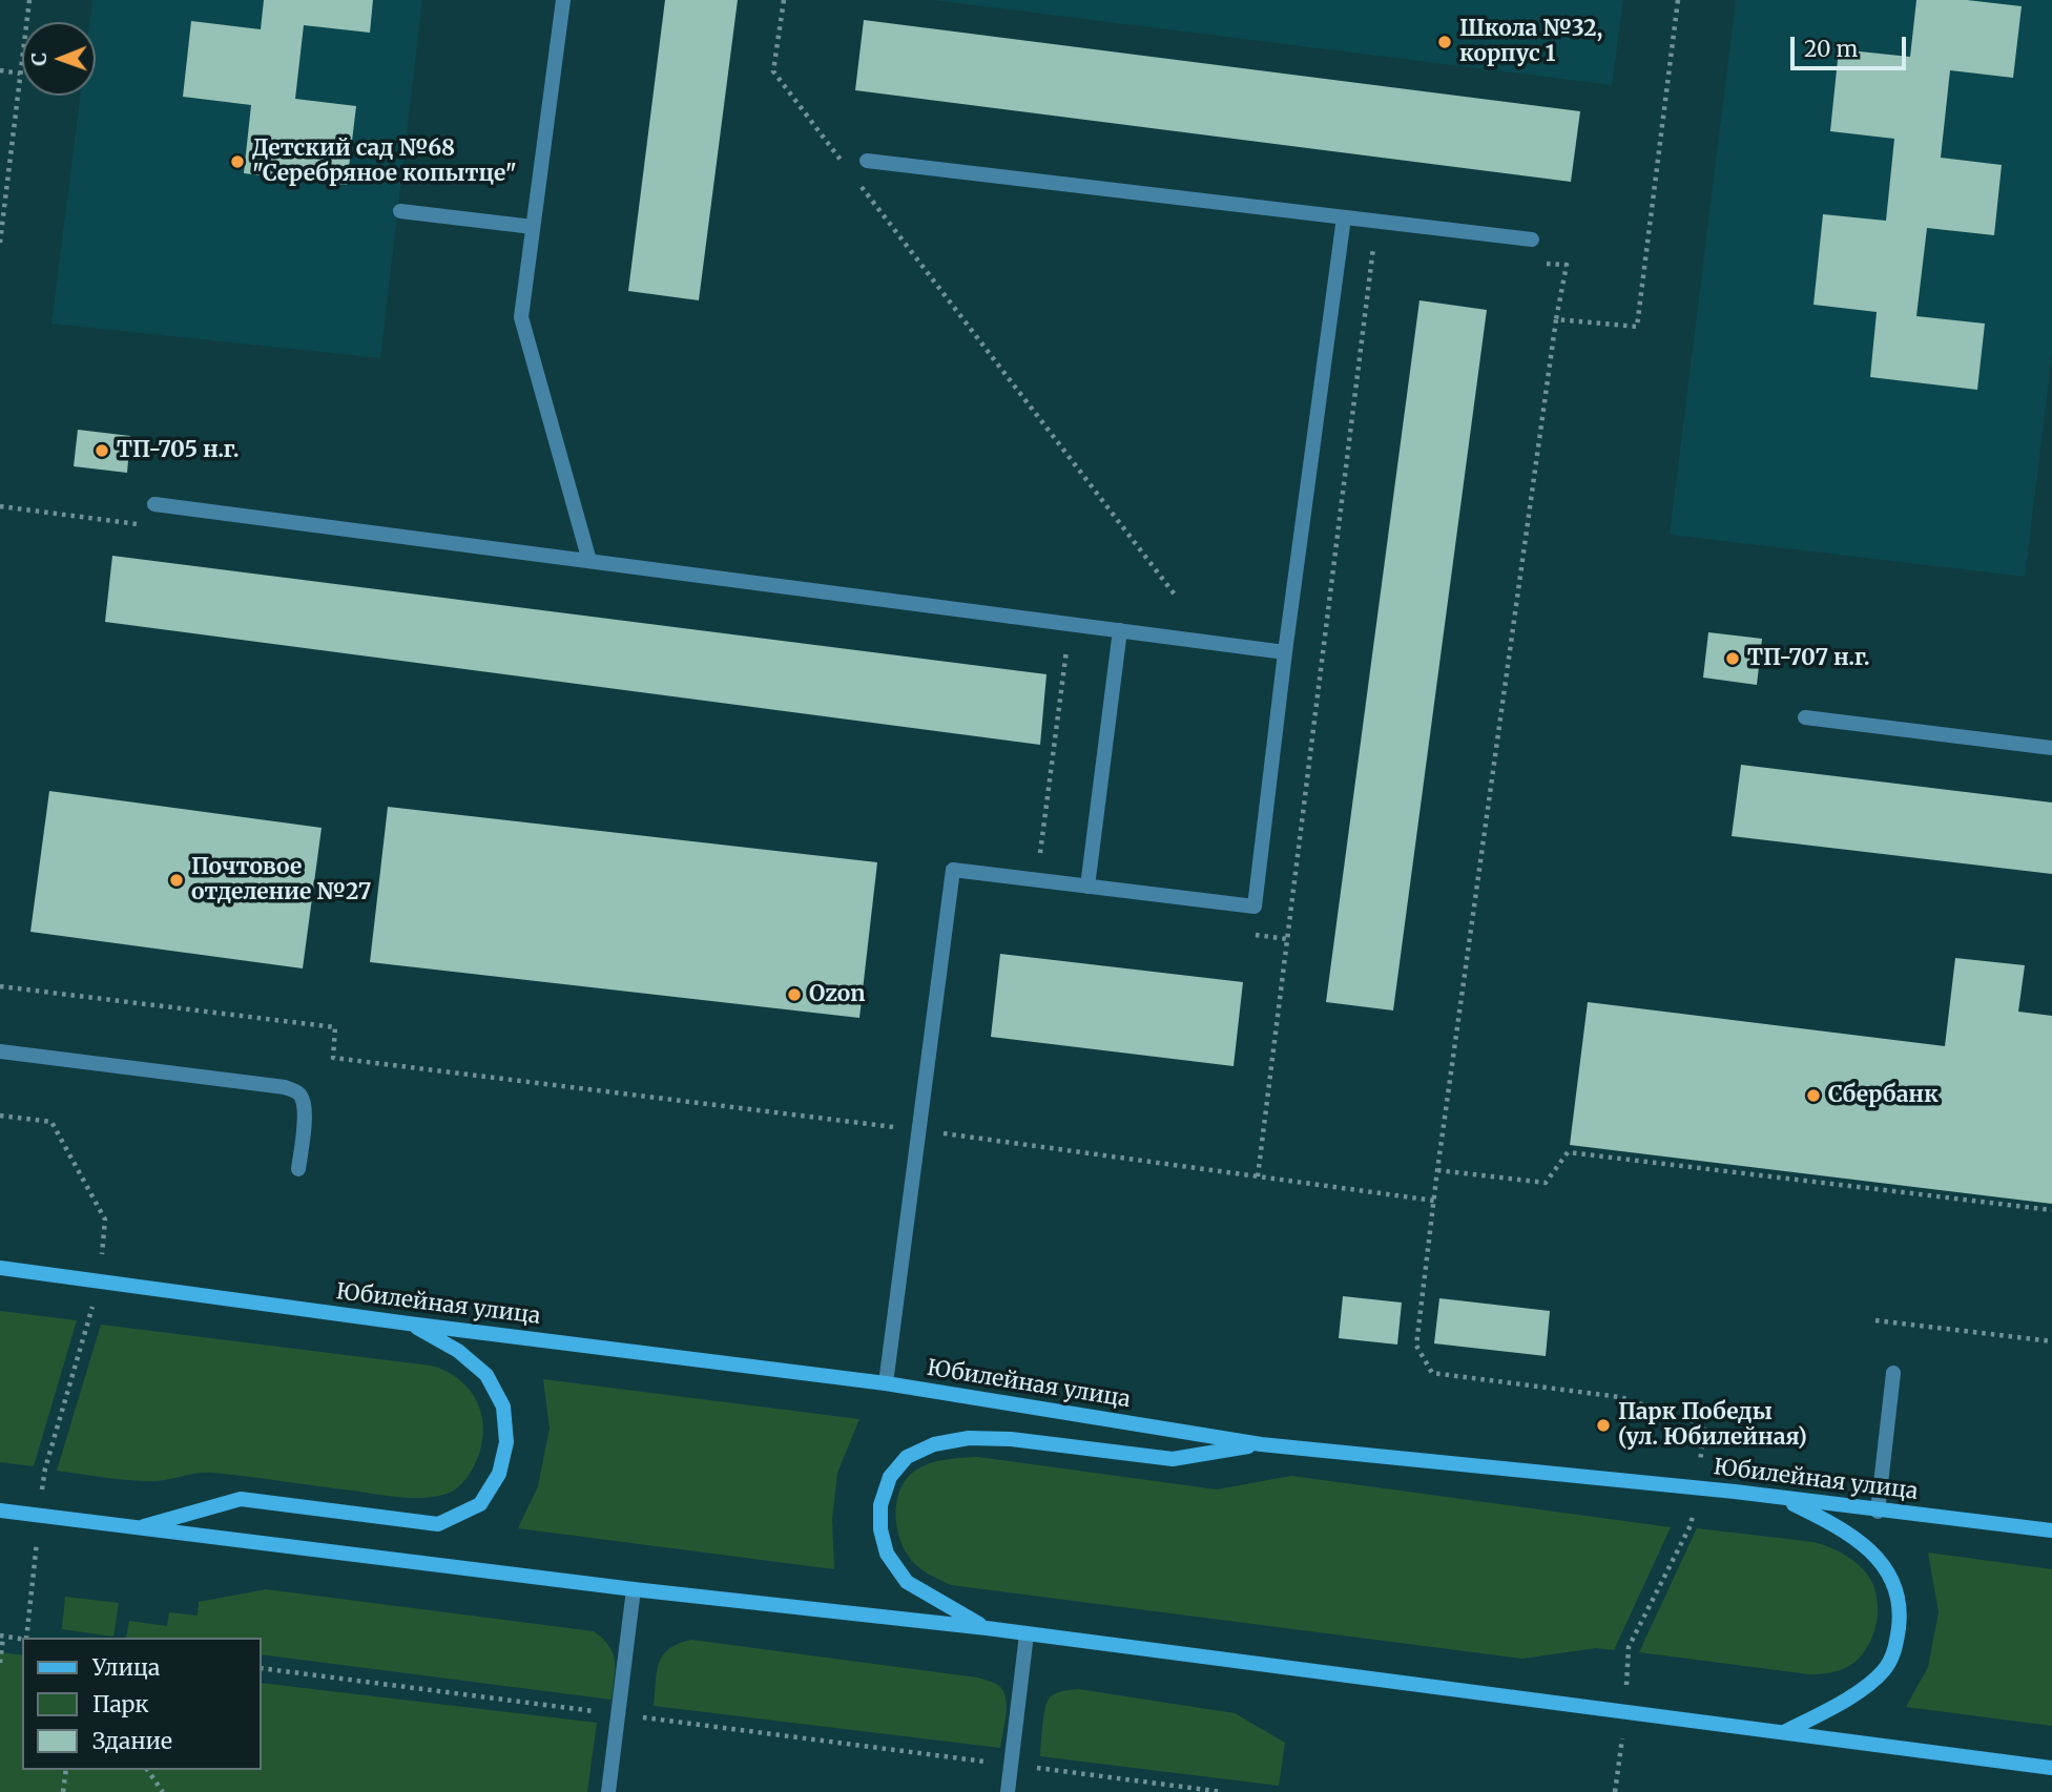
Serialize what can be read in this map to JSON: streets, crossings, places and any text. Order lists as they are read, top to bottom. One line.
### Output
{"streets":{"main road":["Юбилейная улица"]},"places":["Школа №32, корпус 1","Детский сад №68 \"Серебряное копытце\"","ТП-705 н.г.","ТП-707 н.г.","Почтовое отделение №27","Ozon","Сбербанк","Парк Победы (ул. Юбилейная)"],"legend":["Улица","Парк","Здание"],"scale_bar":"20 m","north":"left"}
